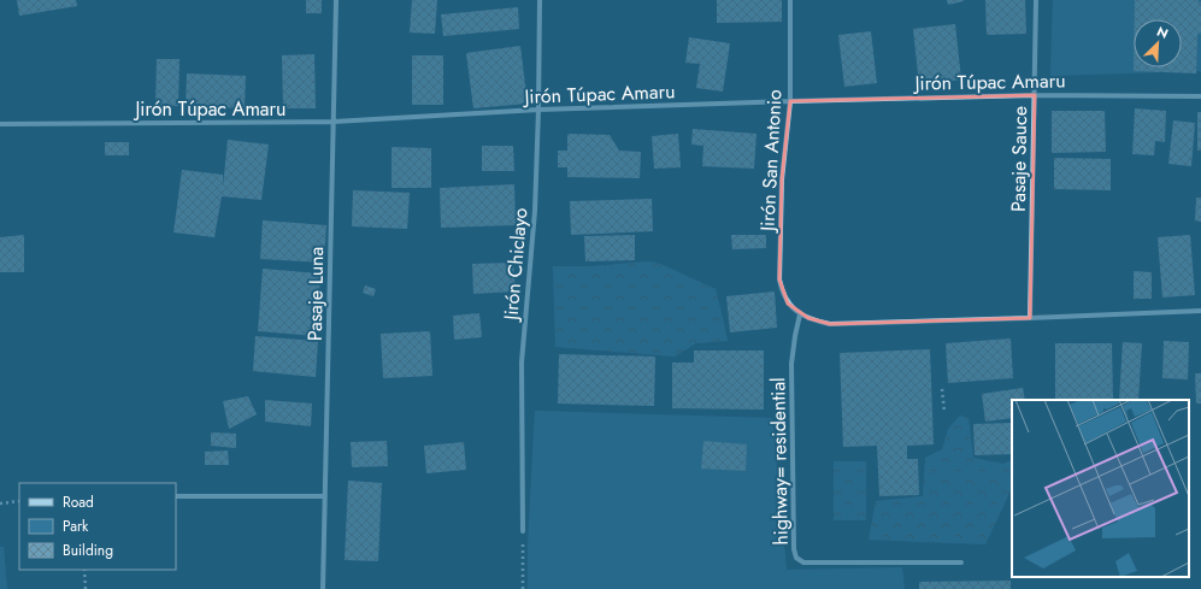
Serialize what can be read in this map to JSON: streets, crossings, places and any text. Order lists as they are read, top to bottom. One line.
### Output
{"streets":{"street":["Jirón Túpac Amaru","Pasaje Sauce","Jirón San Antonio","Jirón Chiclayo","Pasaje Luna","highway= residential"]},"crossings":[["Jirón Túpac Amaru","Pasaje Sauce"],["Jirón Túpac Amaru","Jirón San Antonio"],["Jirón Túpac Amaru","Jirón Chiclayo"],["Jirón Túpac Amaru","Pasaje Luna"],["Jirón San Antonio","highway= residential"]],"legend":["Road","Park","Building"],"north":"top right"}
